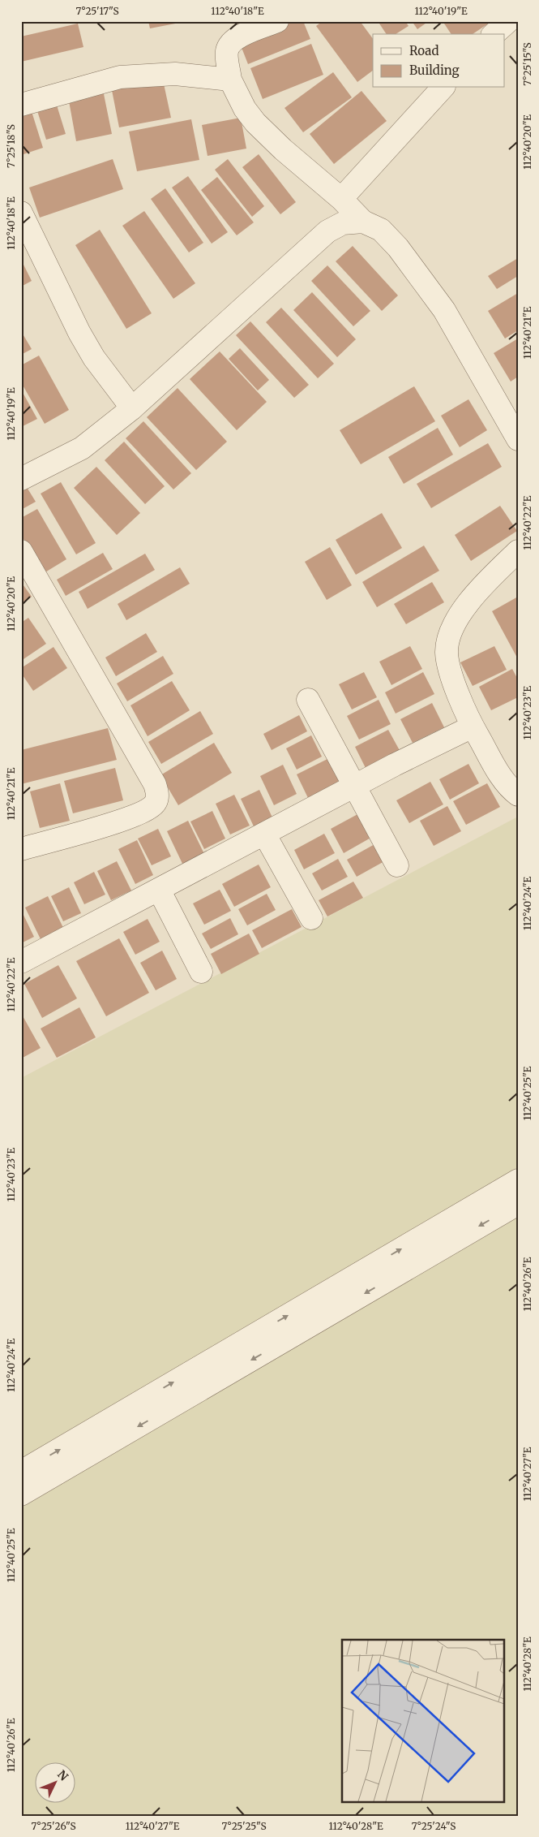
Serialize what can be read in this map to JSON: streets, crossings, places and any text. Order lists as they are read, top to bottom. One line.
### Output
{"legend":["Road","Building"],"north":"top right","coordinates":["7°25'17\"S","112°40'18\"E","112°40'19\"E","7°25'15\"S","112°40'20\"E","7°25'18\"S","112°40'21\"E","112°40'22\"E","112°40'23\"E","112°40'24\"E","112°40'25\"E","112°40'26\"E","112°40'27\"E","112°40'28\"E","7°25'26\"S","7°25'25\"S","7°25'24\"S"]}
